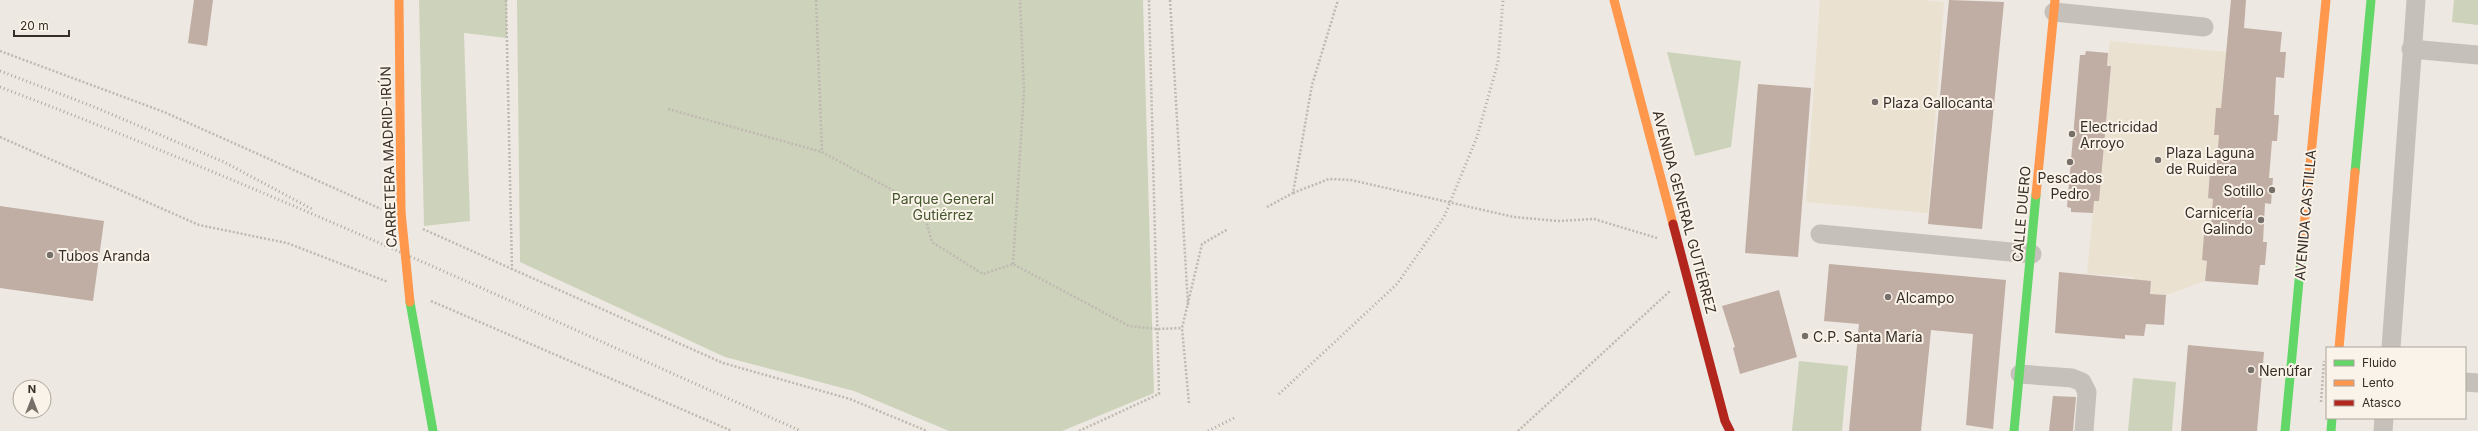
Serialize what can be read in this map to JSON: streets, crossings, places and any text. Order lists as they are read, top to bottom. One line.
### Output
{"streets":{"main road":["CARRETERA MADRID-IRÚN","AVENIDA GENERAL GUTIÉRREZ","CALLE DUERO","AVENIDA CASTILLA"]},"parks":["Parque General Gutiérrez"],"places":["Plaza Gallocanta","Electricidad Arroyo","Plaza Laguna de Ruidera","Pescados Pedro","Sotillo","Carnicería Galindo","Tubos Aranda","Alcampo","C.P. Santa María","Nenúfar"],"legend":["Fluido","Lento","Atasco"],"scale_bar":"20 m","north":"top"}
